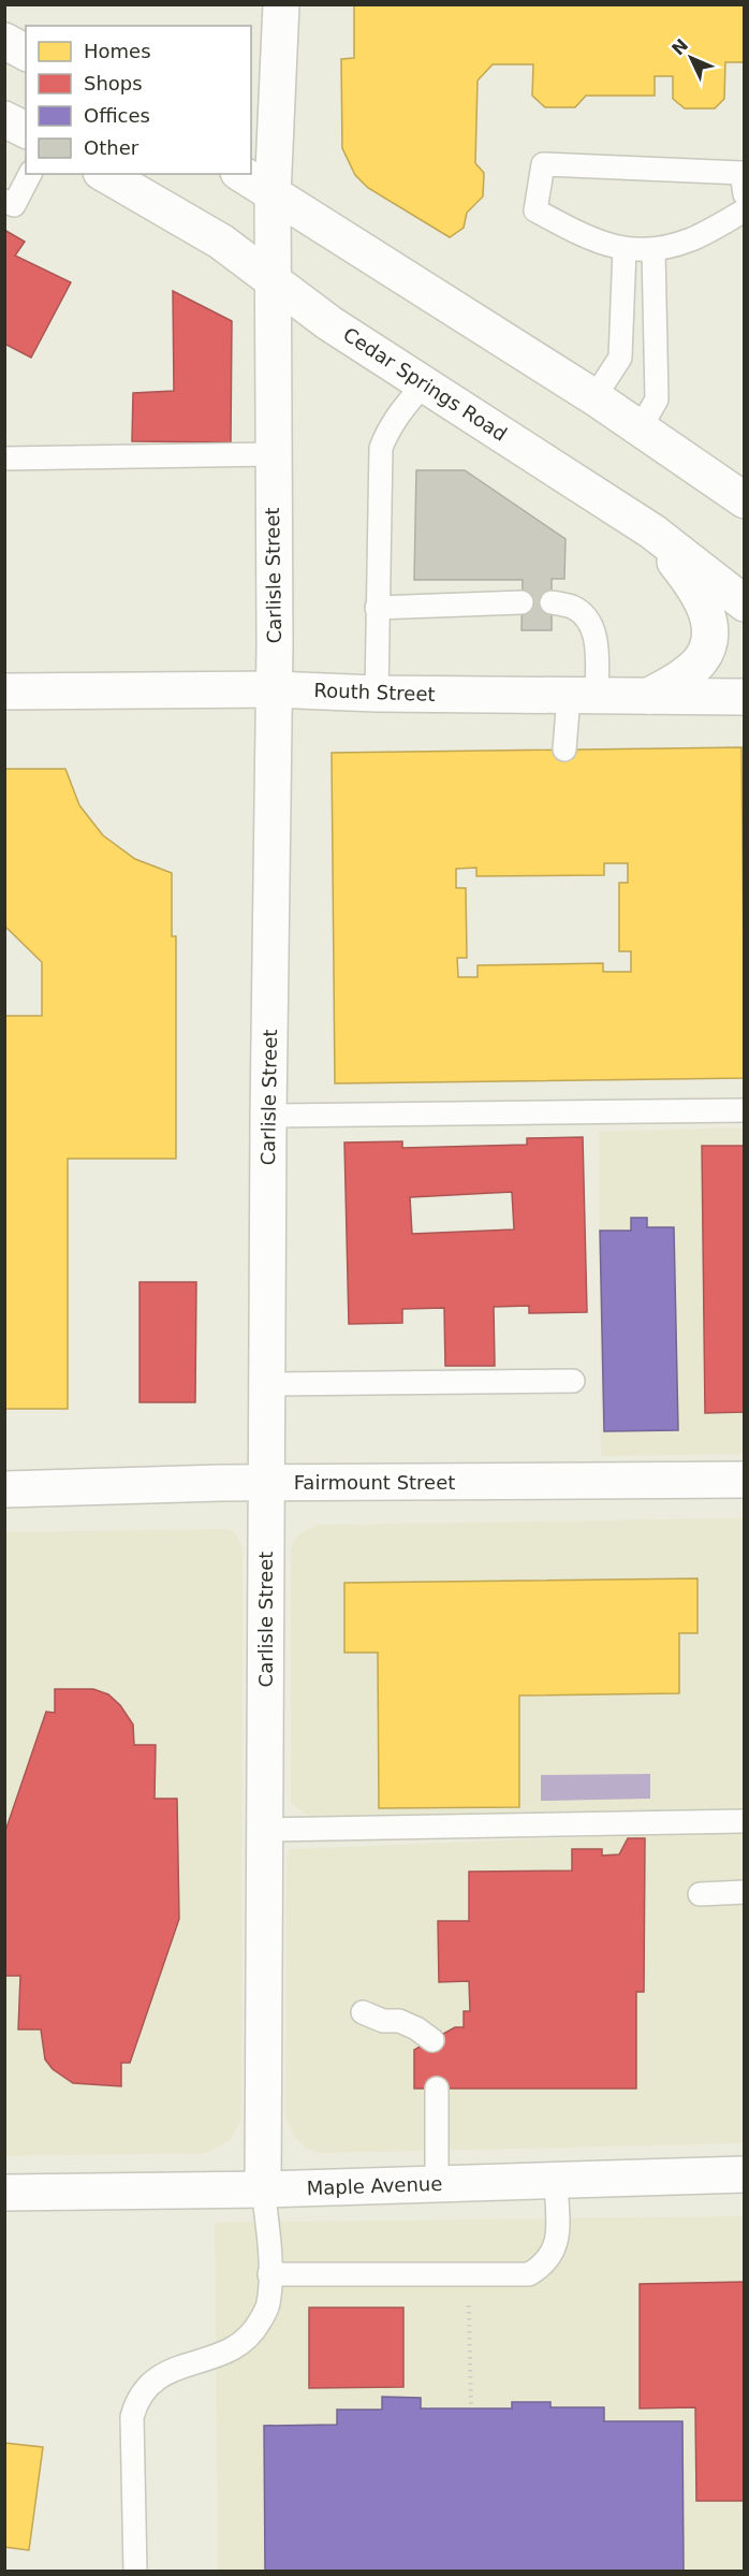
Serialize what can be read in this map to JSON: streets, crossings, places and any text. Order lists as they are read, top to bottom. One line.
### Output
{"streets":{"street":["Cedar Springs Road","Carlisle Street","Routh Street","Fairmount Street","Maple Avenue"]},"crossings":[["Cedar Springs Road","Carlisle Street"],["Carlisle Street","Routh Street"],["Carlisle Street","Fairmount Street"],["Carlisle Street","Maple Avenue"]],"legend":["Homes","Shops","Offices","Other"],"north":"top left"}
